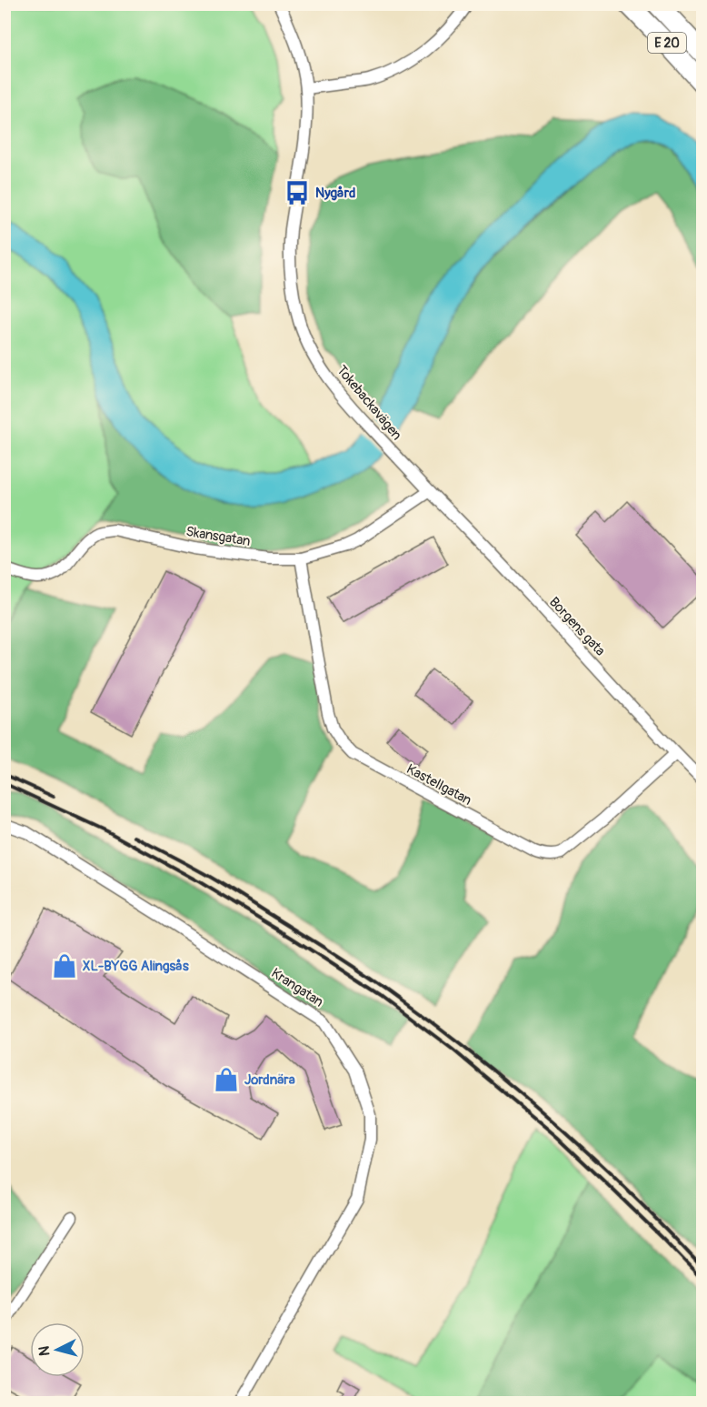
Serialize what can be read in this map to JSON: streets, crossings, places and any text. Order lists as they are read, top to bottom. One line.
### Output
{"streets":{"highway":["E 20"],"street":["Tokebackavägen","Skansgatan","Borgens gata","Kastellgatan","Krangatan"]},"crossings":[["Tokebackavägen","Skansgatan"],["Tokebackavägen","Borgens gata"],["Skansgatan","Borgens gata"],["Skansgatan","Kastellgatan"],["Borgens gata","Kastellgatan"]],"places":{"bus stop":["Nygård"],"shop":["XL-BYGG Alingsås","Jordnära"]},"north":"left"}
